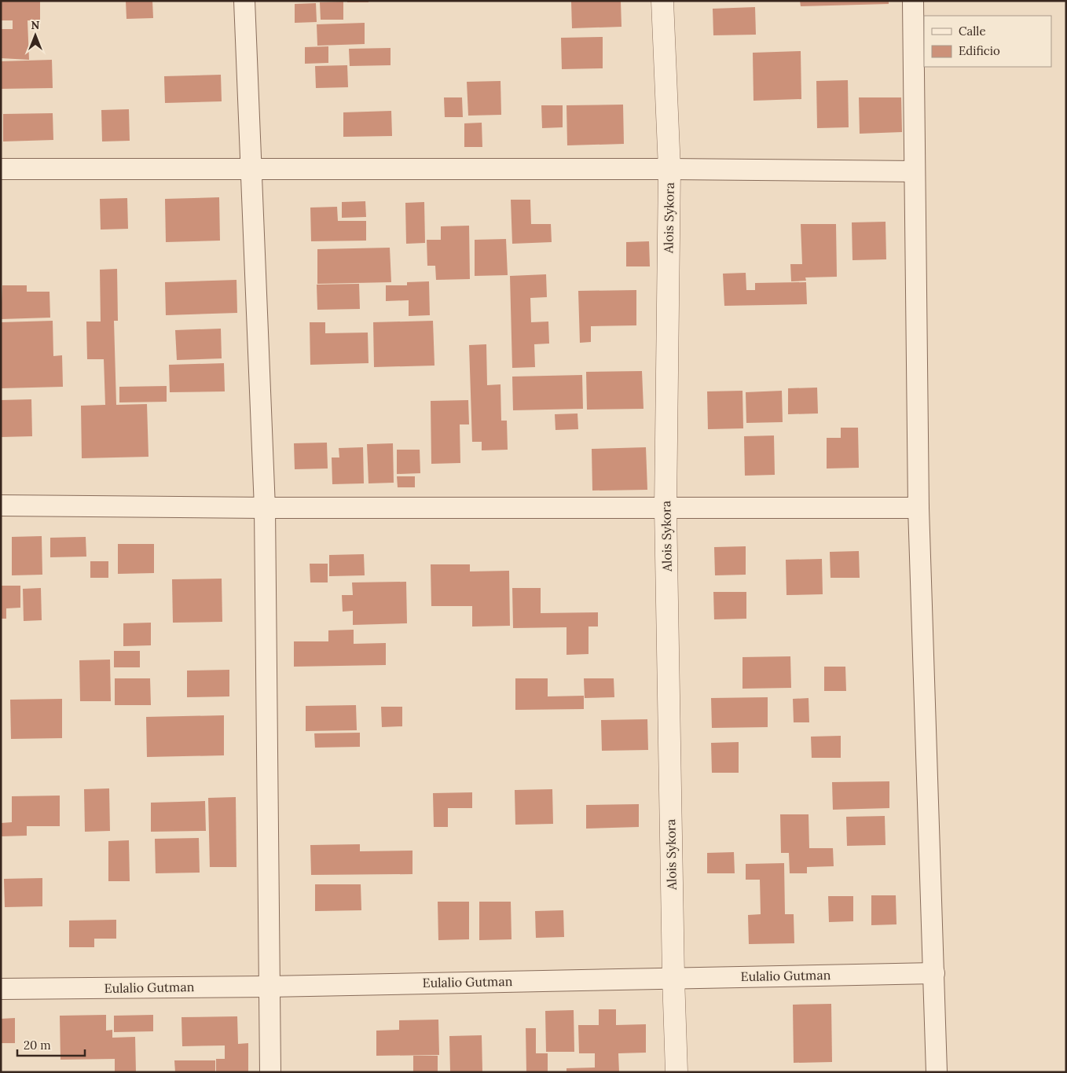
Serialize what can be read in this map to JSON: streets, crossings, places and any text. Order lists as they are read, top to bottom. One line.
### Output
{"streets":{"street":["Alois Sykora","Eulalio Gutman"]},"crossings":[["Alois Sykora","Eulalio Gutman"]],"legend":["Calle","Edificio"],"scale_bar":"20 m","north":"top"}
